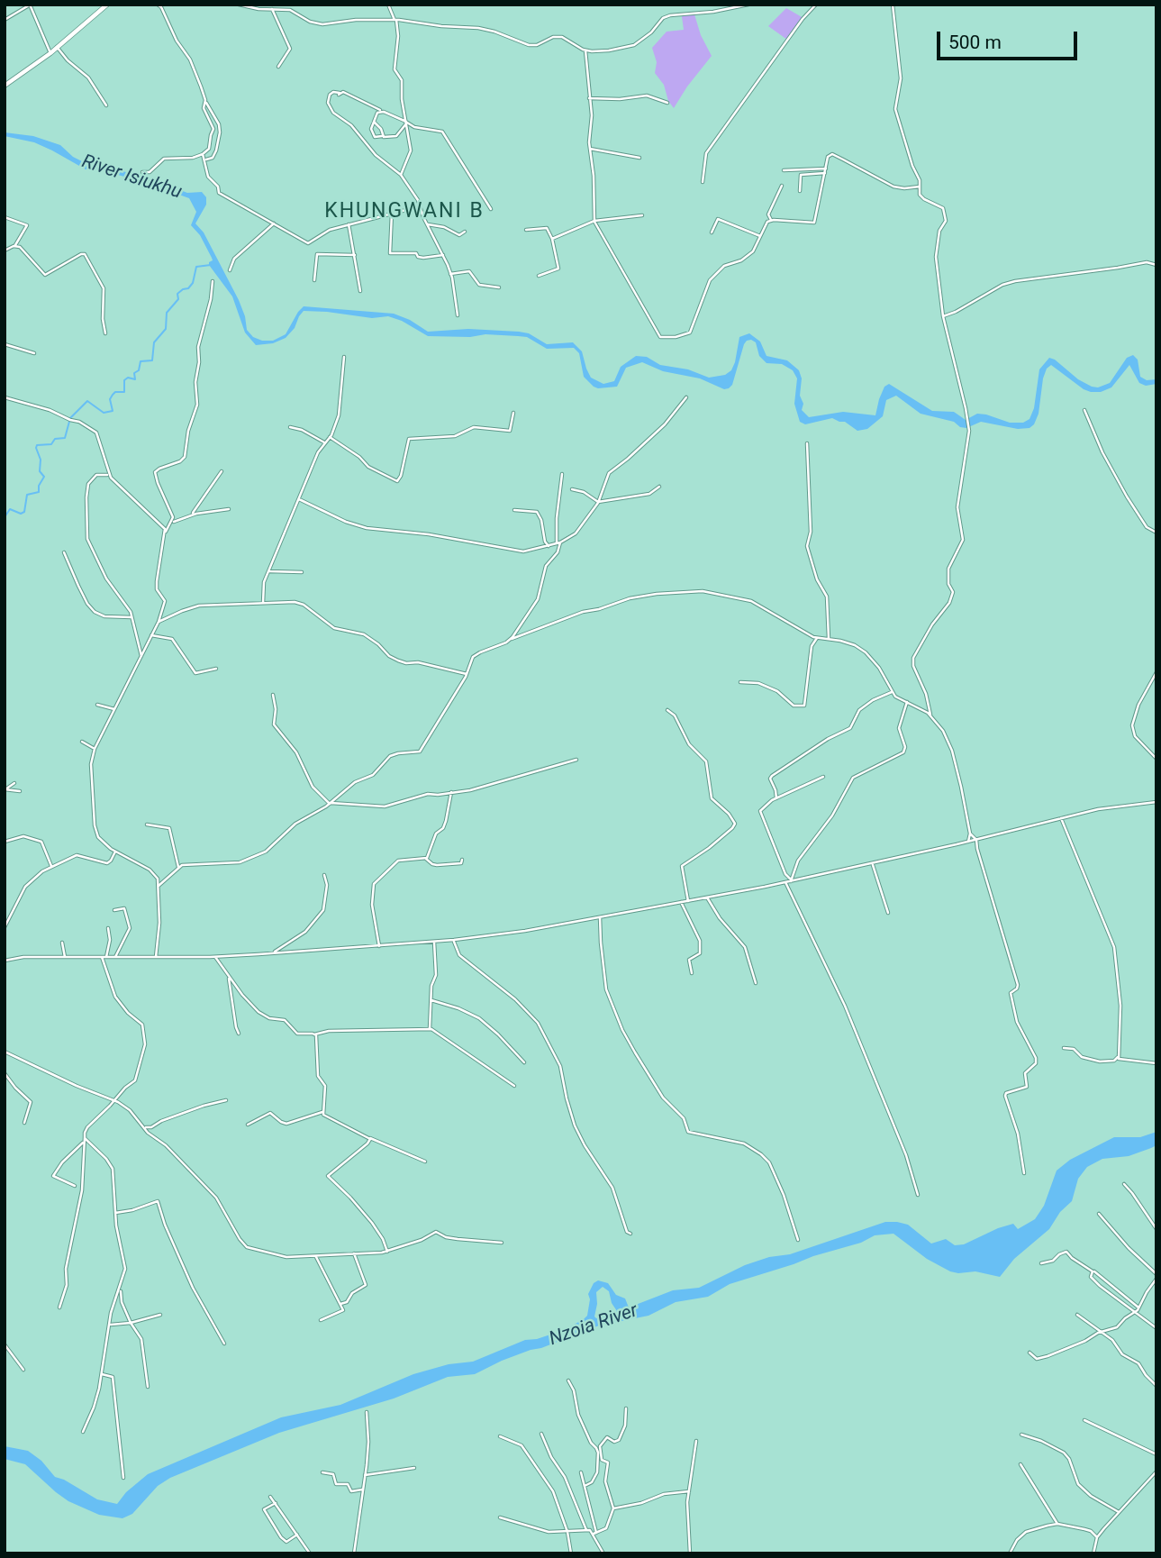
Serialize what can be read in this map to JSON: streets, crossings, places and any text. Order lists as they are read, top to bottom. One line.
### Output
{"districts":["KHUNGWANI B"],"water":["River Isiukhu","Nzoia River"],"scale_bar":"500 m"}
